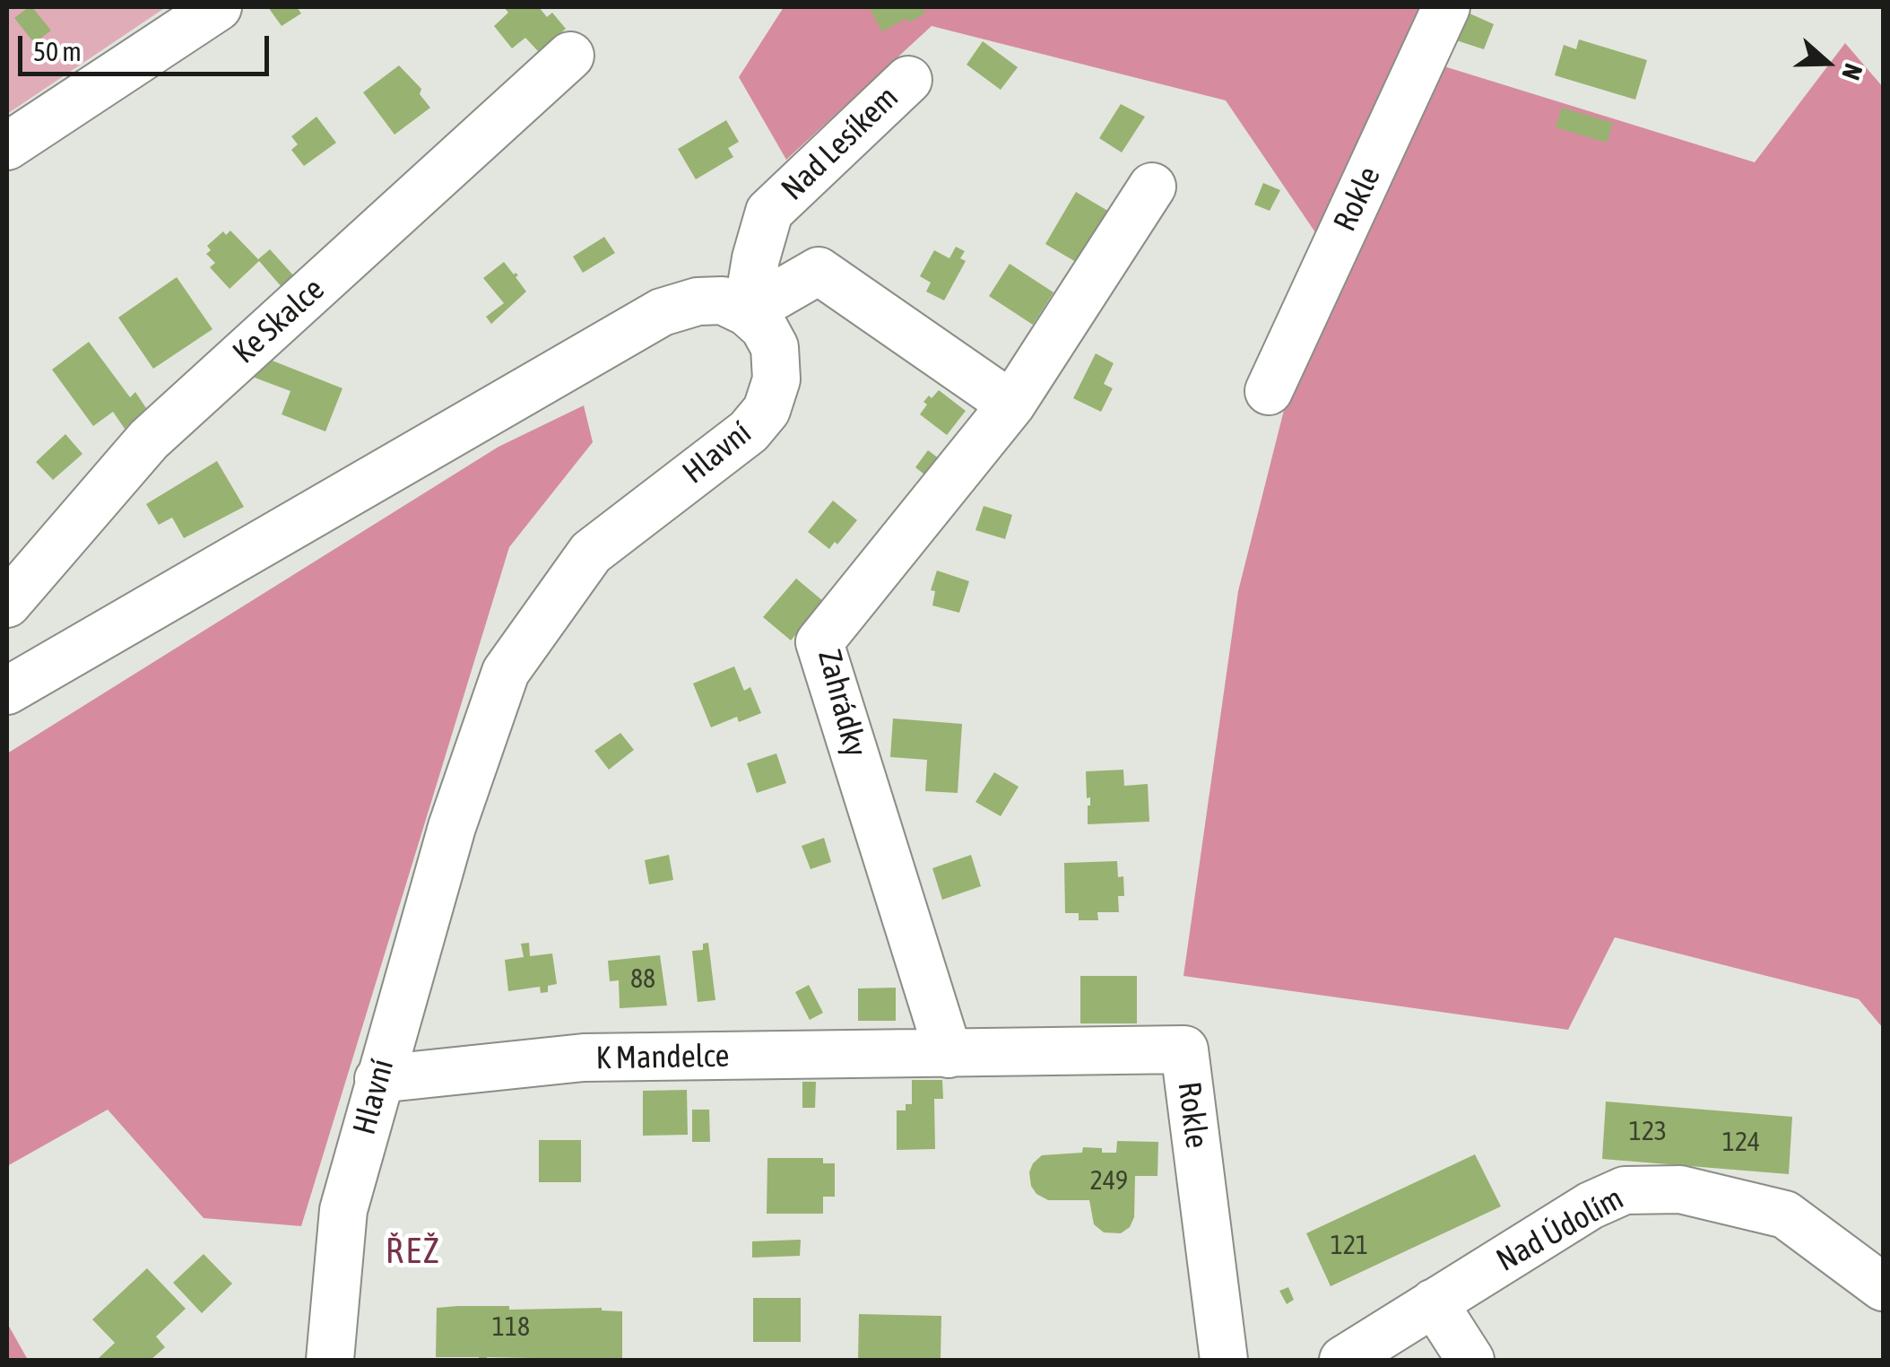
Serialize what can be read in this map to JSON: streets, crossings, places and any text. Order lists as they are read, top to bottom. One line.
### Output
{"streets":{"street":["Nad Lesíkem","Rokle","Ke Skalce","Hlavní","Zahrádky","K Mandelce","Nad Údolím"]},"crossings":[["Nad Lesíkem","Hlavní"],["Rokle","Zahrádky"],["Rokle","K Mandelce"],["Hlavní","K Mandelce"],["Zahrádky","K Mandelce"]],"districts":["ŘEŽ"],"house_numbers":["88","123","124","249","121","118"],"scale_bar":"50 m","north":"right"}
